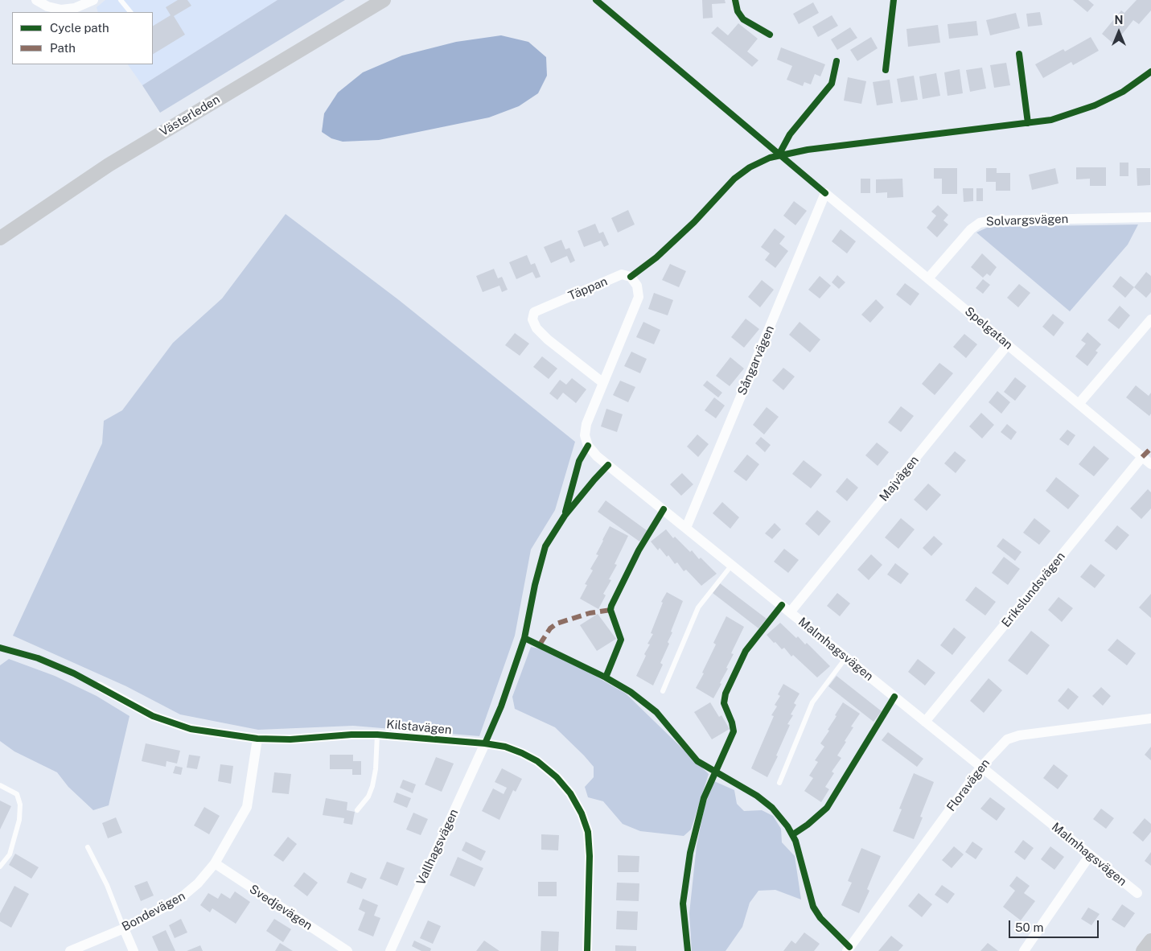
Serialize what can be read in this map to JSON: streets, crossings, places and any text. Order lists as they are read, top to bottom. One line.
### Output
{"streets":{"street":["Västerleden","Solvargsvägen","Täppan","Spelgatan","Sångarvägen","Majvägen","Erikslundsvägen","Malmhagsvägen","Kilstavägen","Floravägen","Vallhagsvägen","Svedjevägen","Bondevägen"]},"crossings":[["Solvargsvägen","Spelgatan"],["Täppan","Malmhagsvägen"],["Spelgatan","Sångarvägen"],["Spelgatan","Majvägen"],["Spelgatan","Erikslundsvägen"],["Sångarvägen","Malmhagsvägen"],["Majvägen","Malmhagsvägen"],["Erikslundsvägen","Malmhagsvägen"],["Malmhagsvägen","Floravägen"],["Kilstavägen","Vallhagsvägen"],["Kilstavägen","Bondevägen"],["Svedjevägen","Bondevägen"]],"legend":["Cycle path","Path"],"scale_bar":"50 m","north":"top"}
